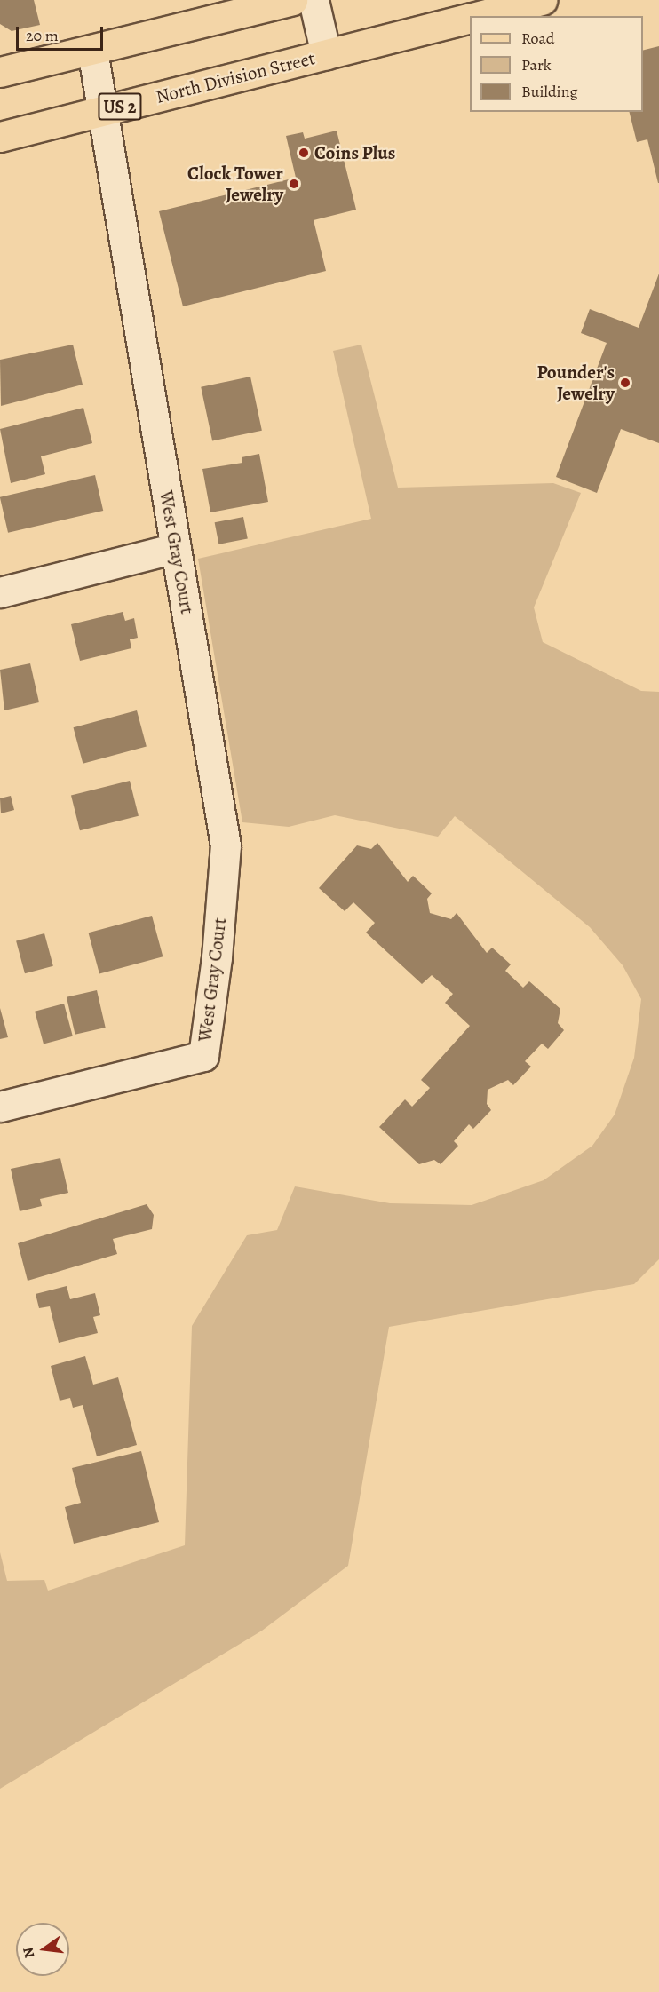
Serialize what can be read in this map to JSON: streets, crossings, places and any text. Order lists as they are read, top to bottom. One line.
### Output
{"streets":{"main road":["North Division Street","US 2"],"street":["West Gray Court"]},"crossings":[["North Division Street","West Gray Court"]],"places":["Coins Plus","Clock Tower Jewelry","Pounder's Jewelry"],"legend":["Road","Park","Building"],"scale_bar":"20 m","north":"left"}
